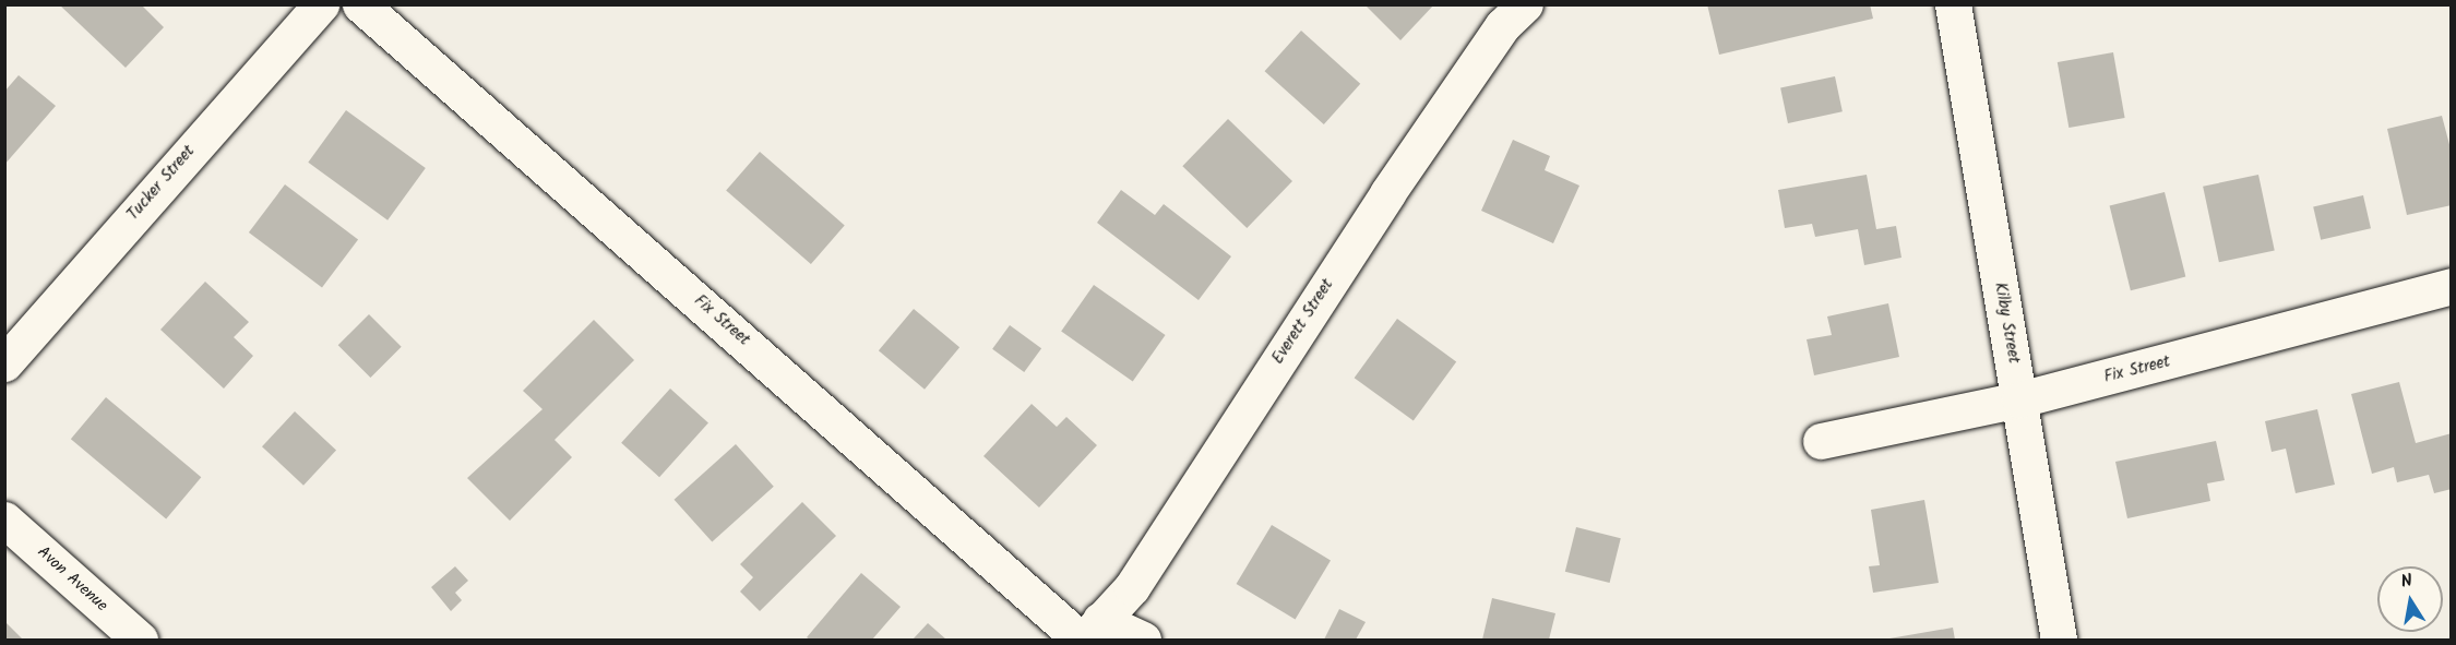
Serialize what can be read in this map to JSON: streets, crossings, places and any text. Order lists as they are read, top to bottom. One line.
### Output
{"streets":{"street":["Tucker Street","Fix Street","Everett Street","Kilby Street","Avon Avenue"]},"crossings":[["Fix Street","Everett Street"],["Fix Street","Kilby Street"]],"north":"top"}
